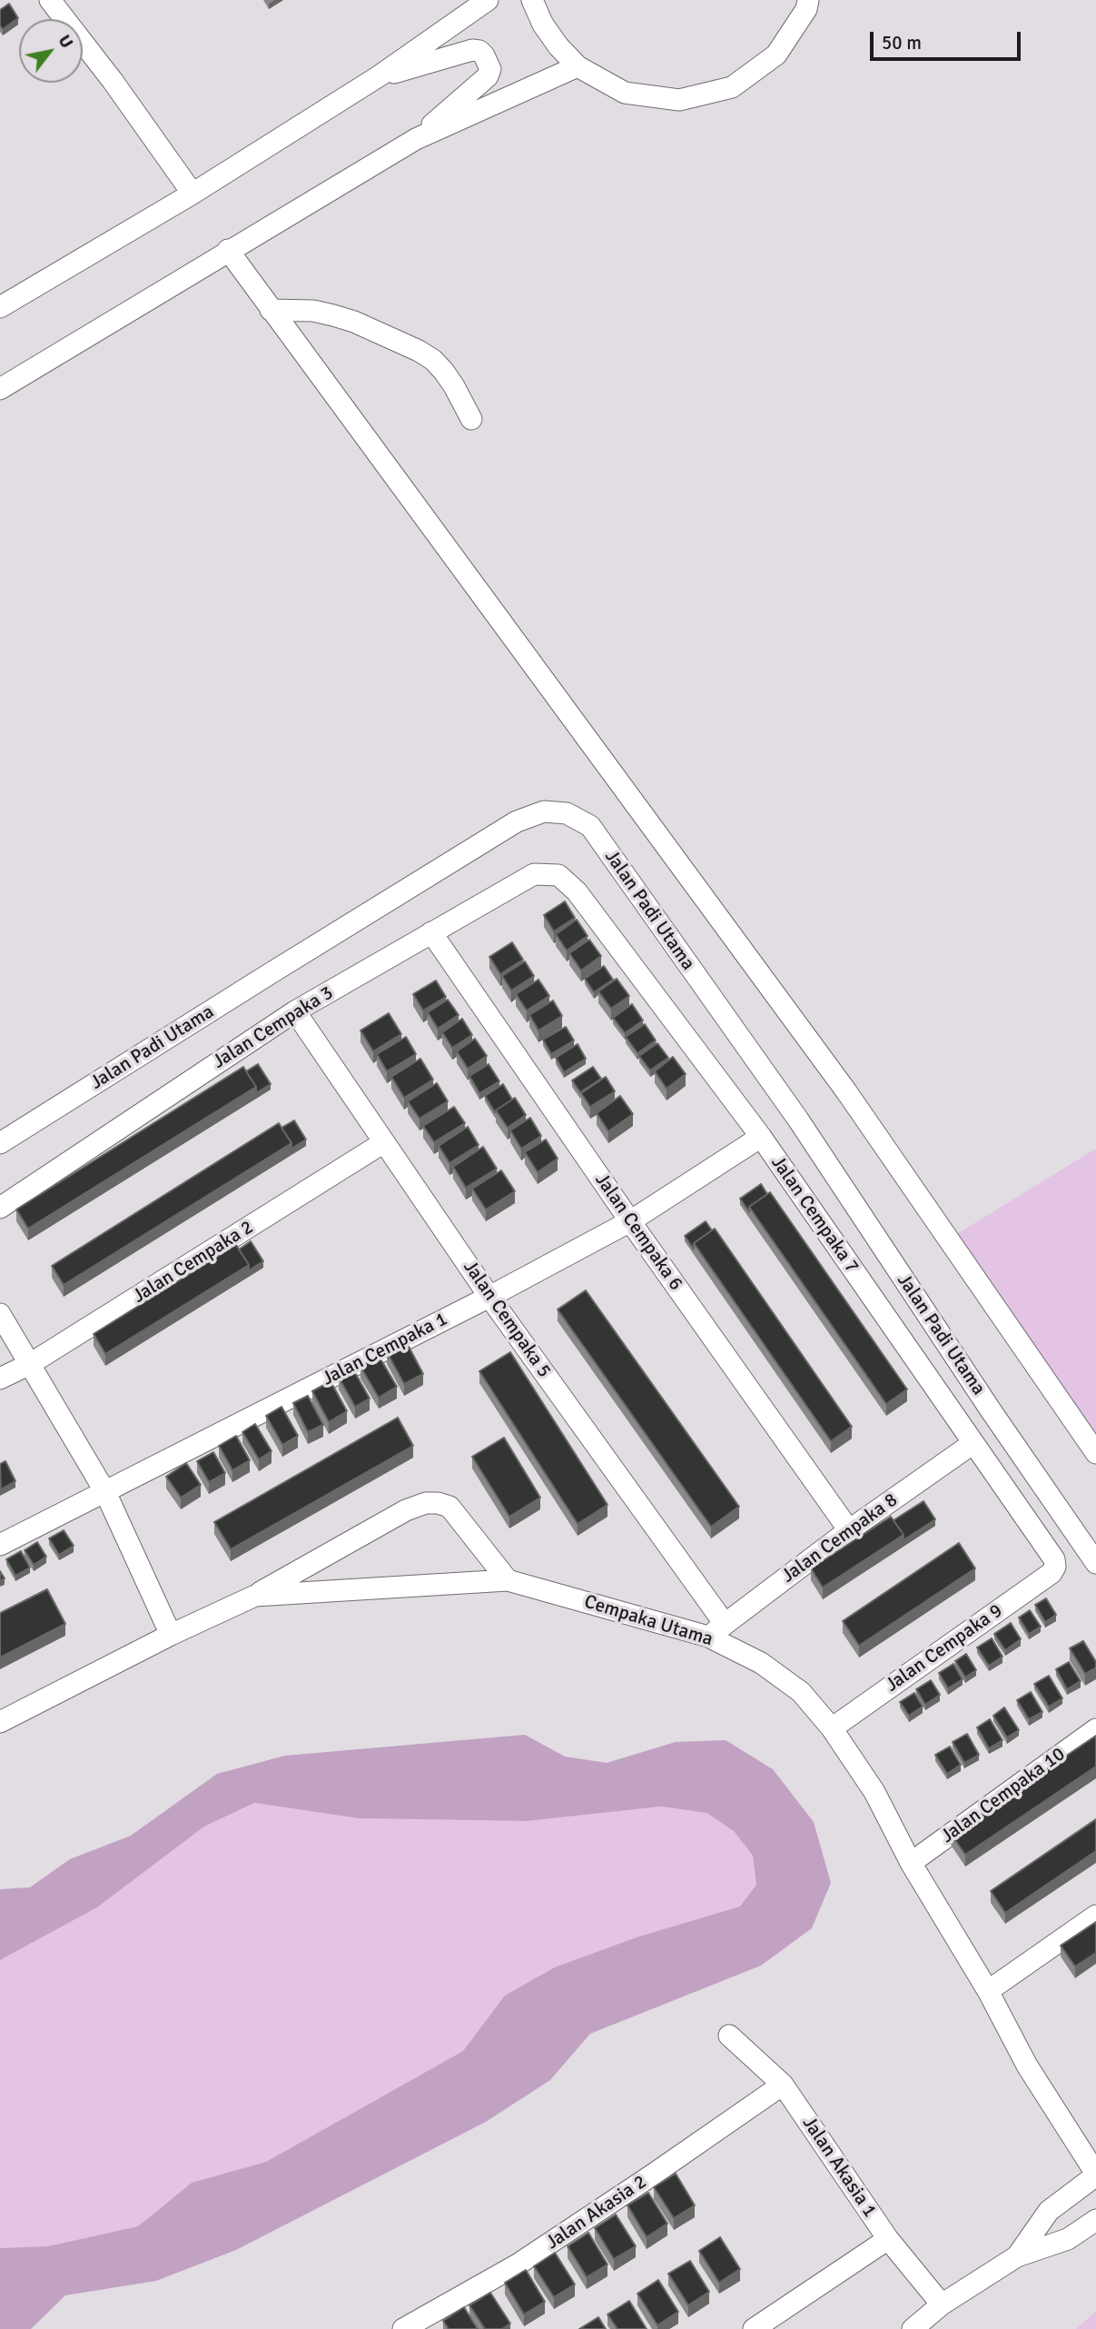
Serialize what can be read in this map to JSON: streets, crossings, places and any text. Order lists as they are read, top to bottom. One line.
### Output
{"streets":{"street":["Jalan Padi Utama","Jalan Cempaka 3","Jalan Cempaka 7","Jalan Cempaka 6","Jalan Cempaka 2","Jalan Cempaka 5","Jalan Cempaka 1","Jalan Cempaka 8","Cempaka Utama","Jalan Cempaka 9","Jalan Cempaka 10","Jalan Akasia 1","Jalan Akasia 2"]},"crossings":[["Jalan Cempaka 3","Jalan Cempaka 7"],["Jalan Cempaka 3","Jalan Cempaka 6"],["Jalan Cempaka 3","Jalan Cempaka 5"],["Jalan Cempaka 7","Jalan Cempaka 1"],["Jalan Cempaka 7","Jalan Cempaka 8"],["Jalan Cempaka 7","Jalan Cempaka 9"],["Jalan Cempaka 6","Jalan Cempaka 1"],["Jalan Cempaka 6","Jalan Cempaka 8"],["Jalan Cempaka 2","Jalan Cempaka 5"],["Jalan Cempaka 5","Jalan Cempaka 1"],["Jalan Cempaka 5","Jalan Cempaka 8"],["Jalan Cempaka 5","Cempaka Utama"],["Jalan Cempaka 8","Cempaka Utama"],["Cempaka Utama","Jalan Cempaka 9"],["Cempaka Utama","Jalan Cempaka 10"],["Jalan Akasia 1","Jalan Akasia 2"]],"scale_bar":"50 m","north":"top right"}
